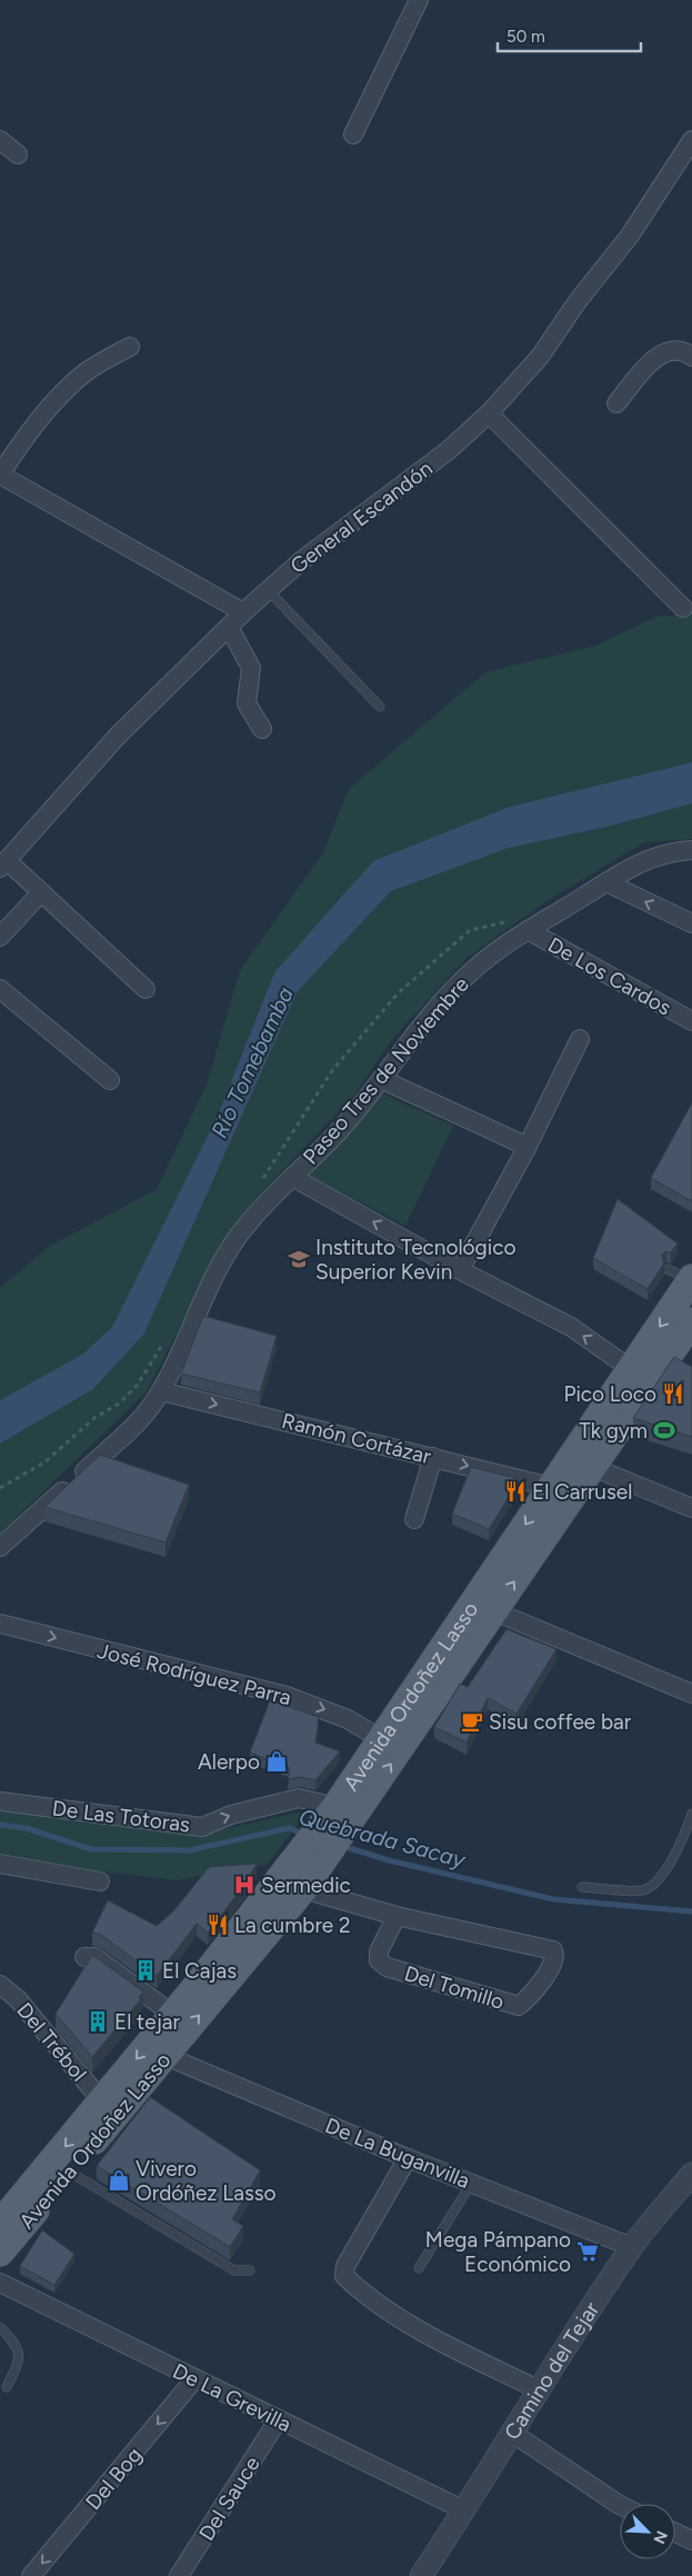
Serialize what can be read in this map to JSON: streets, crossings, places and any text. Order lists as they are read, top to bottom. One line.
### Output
{"streets":{"main road":["Avenida Ordoñez Lasso"],"street":["General Escandón","De Los Cardos","Paseo Tres de Noviembre","Ramón Cortázar","José Rodríguez Parra","De Las Totoras","Del Tomillo","Del Trébol","De La Buganvilla","Camino del Tejar","De La Grevilla","Del Bog","Del Sauce"]},"crossings":[["De Los Cardos","Paseo Tres de Noviembre"],["Paseo Tres de Noviembre","Ramón Cortázar"],["Ramón Cortázar","Avenida Ordoñez Lasso"],["José Rodríguez Parra","Avenida Ordoñez Lasso"],["Avenida Ordoñez Lasso","De Las Totoras"],["Avenida Ordoñez Lasso","Del Tomillo"],["Avenida Ordoñez Lasso","Del Trébol"],["Avenida Ordoñez Lasso","De La Buganvilla"],["De La Buganvilla","Camino del Tejar"],["Camino del Tejar","De La Grevilla"],["De La Grevilla","Del Bog"],["De La Grevilla","Del Sauce"]],"one_way":["Ramón Cortázar","José Rodríguez Parra","De Las Totoras","Del Bog"],"water":["Río Tomebamba","Quebrada Sacay"],"places":{"school or university":["Instituto Tecnológico Superior Kevin"],"restaurant":["Pico Loco","El Carrusel","La cumbre 2"],"sports":["Tk gym"],"cafe":["Sisu coffee bar"],"shop":["Alerpo","Vivero Ordóñez Lasso"],"hospital":["Sermedic"],"building":["El Cajas","El tejar"],"supermarket":["Mega Pámpano Económico"]},"scale_bar":"50 m","north":"bottom right"}
